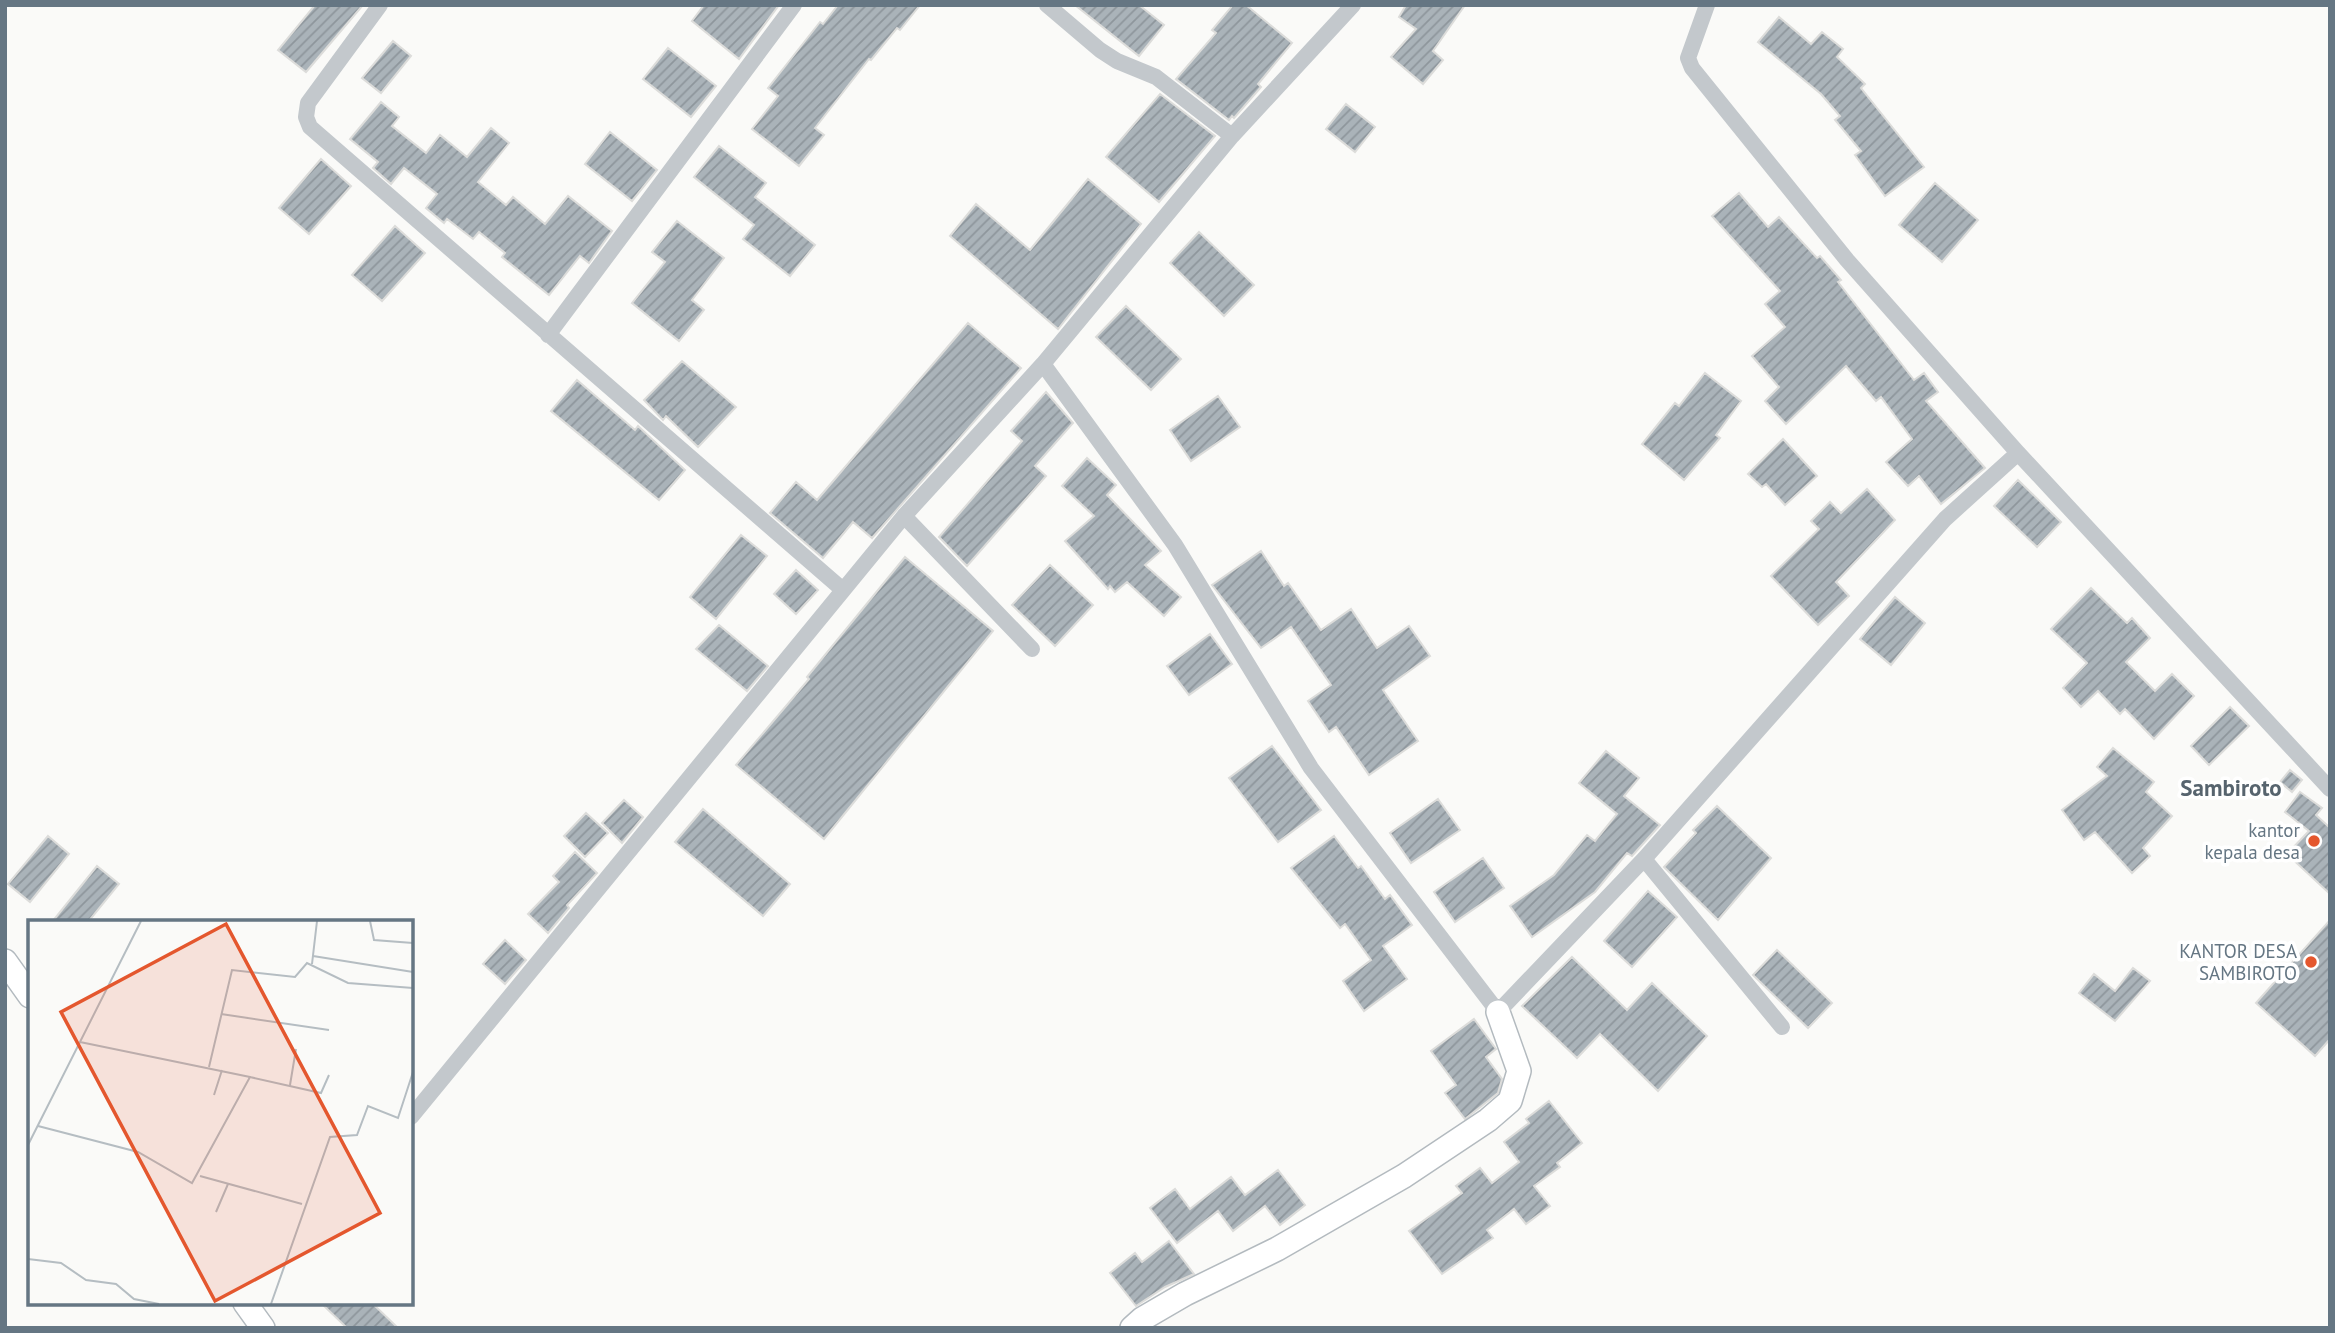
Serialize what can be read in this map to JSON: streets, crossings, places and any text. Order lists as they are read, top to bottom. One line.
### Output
{"districts":["Sambiroto"],"places":["kantor kepala desa","KANTOR DESA SAMBIROTO"]}
